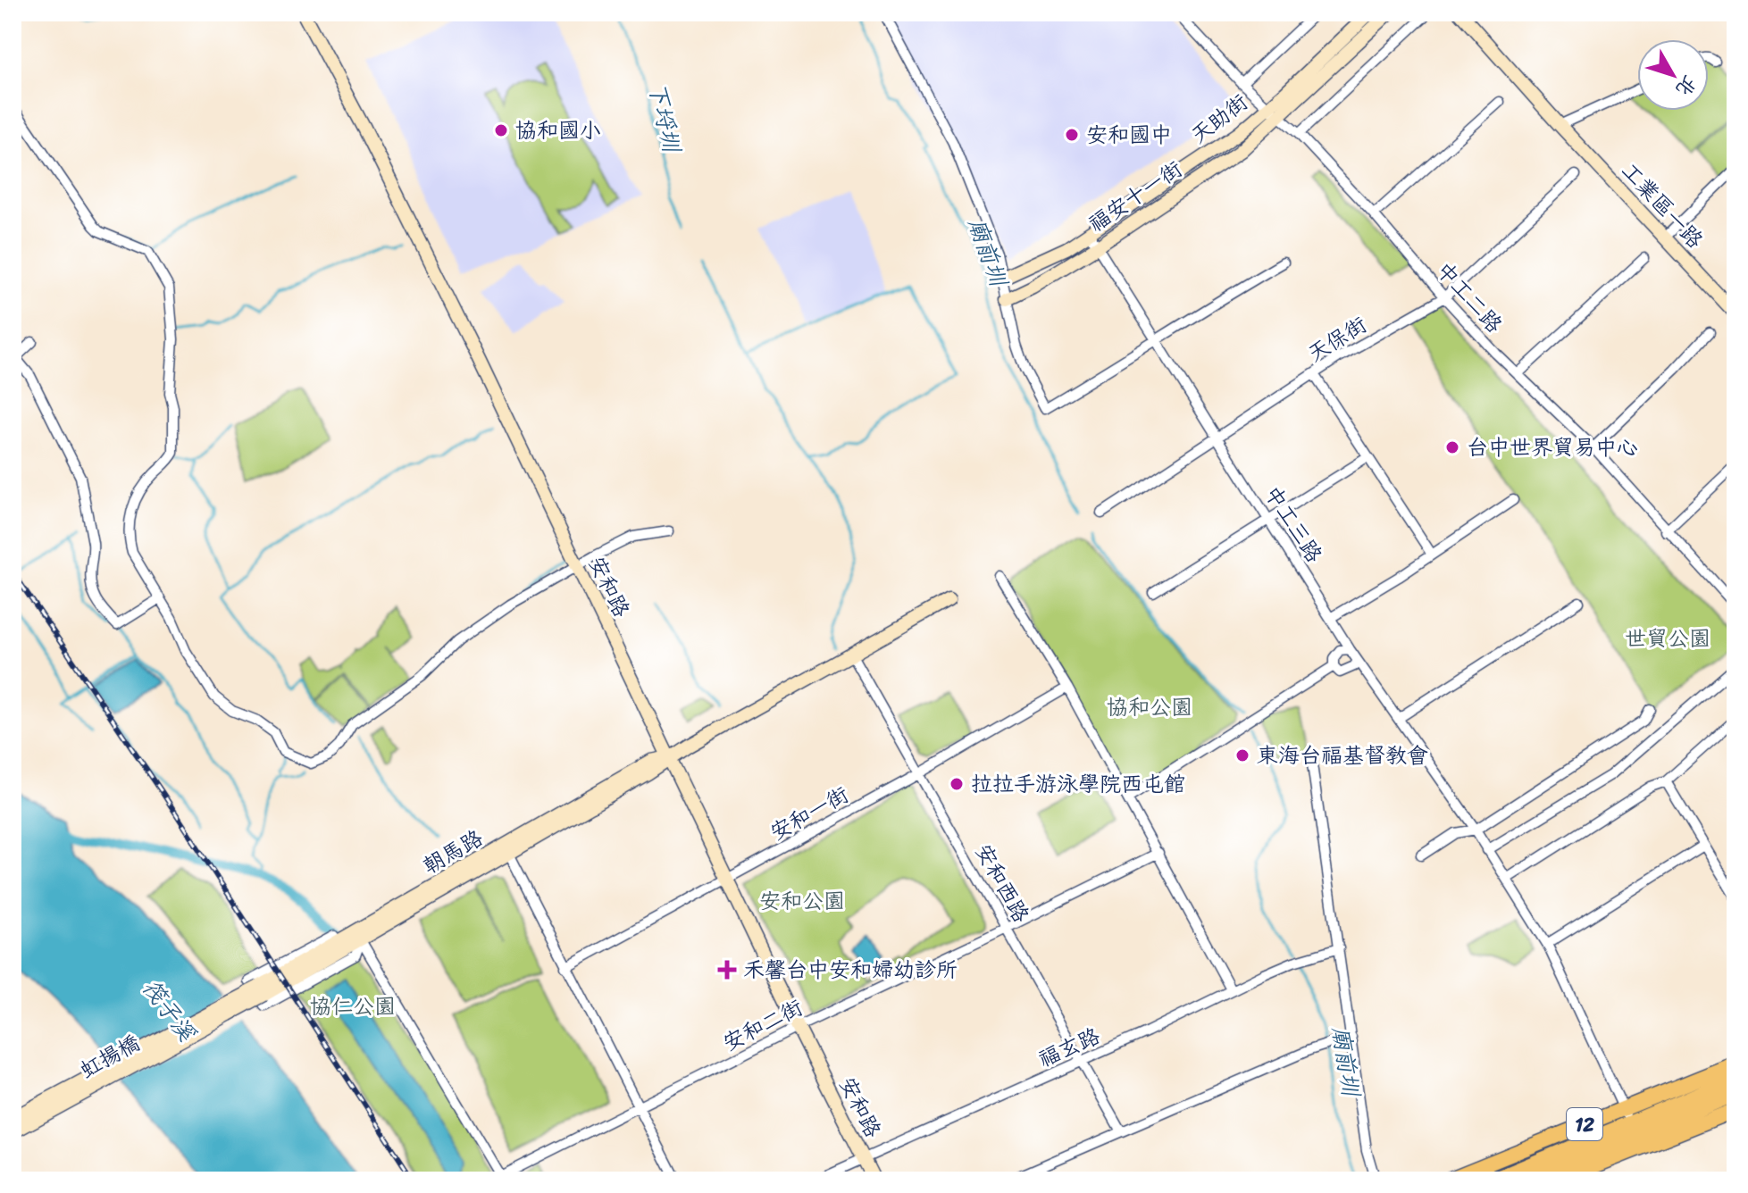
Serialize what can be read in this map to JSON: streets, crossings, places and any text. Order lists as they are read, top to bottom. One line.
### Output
{"streets":{"main road":["12"],"street":["天助街","福安十一街","工業區一路","中工二路","天保街","中工三路","安和路","安和一街","朝馬路","安和西路","安和二街","福玄路","虹揚橋"]},"crossings":[["天助街","福安十一街"],["天助街","中工二路"],["天助街","中工三路"],["福安十一街","中工二路"],["福安十一街","中工三路"],["中工二路","天保街"],["天保街","中工三路"],["中工三路","12"],["安和路","安和一街"],["安和路","朝馬路"],["安和路","安和二街"],["安和路","福玄路"],["安和一街","安和西路"],["朝馬路","安和西路"],["朝馬路","虹揚橋"],["安和西路","安和二街"],["安和西路","福玄路"]],"water":["下埒圳","廟前圳","筏子溪"],"parks":["世貿公園","協和公園","安和公園","協仁公園"],"places":{"other":["協和國小","安和國中","台中世界貿易中心","東海台福基督教會","拉拉手游泳學院西屯館"],"health":["禾馨台中安和婦幼診所"]},"north":"bottom right"}
